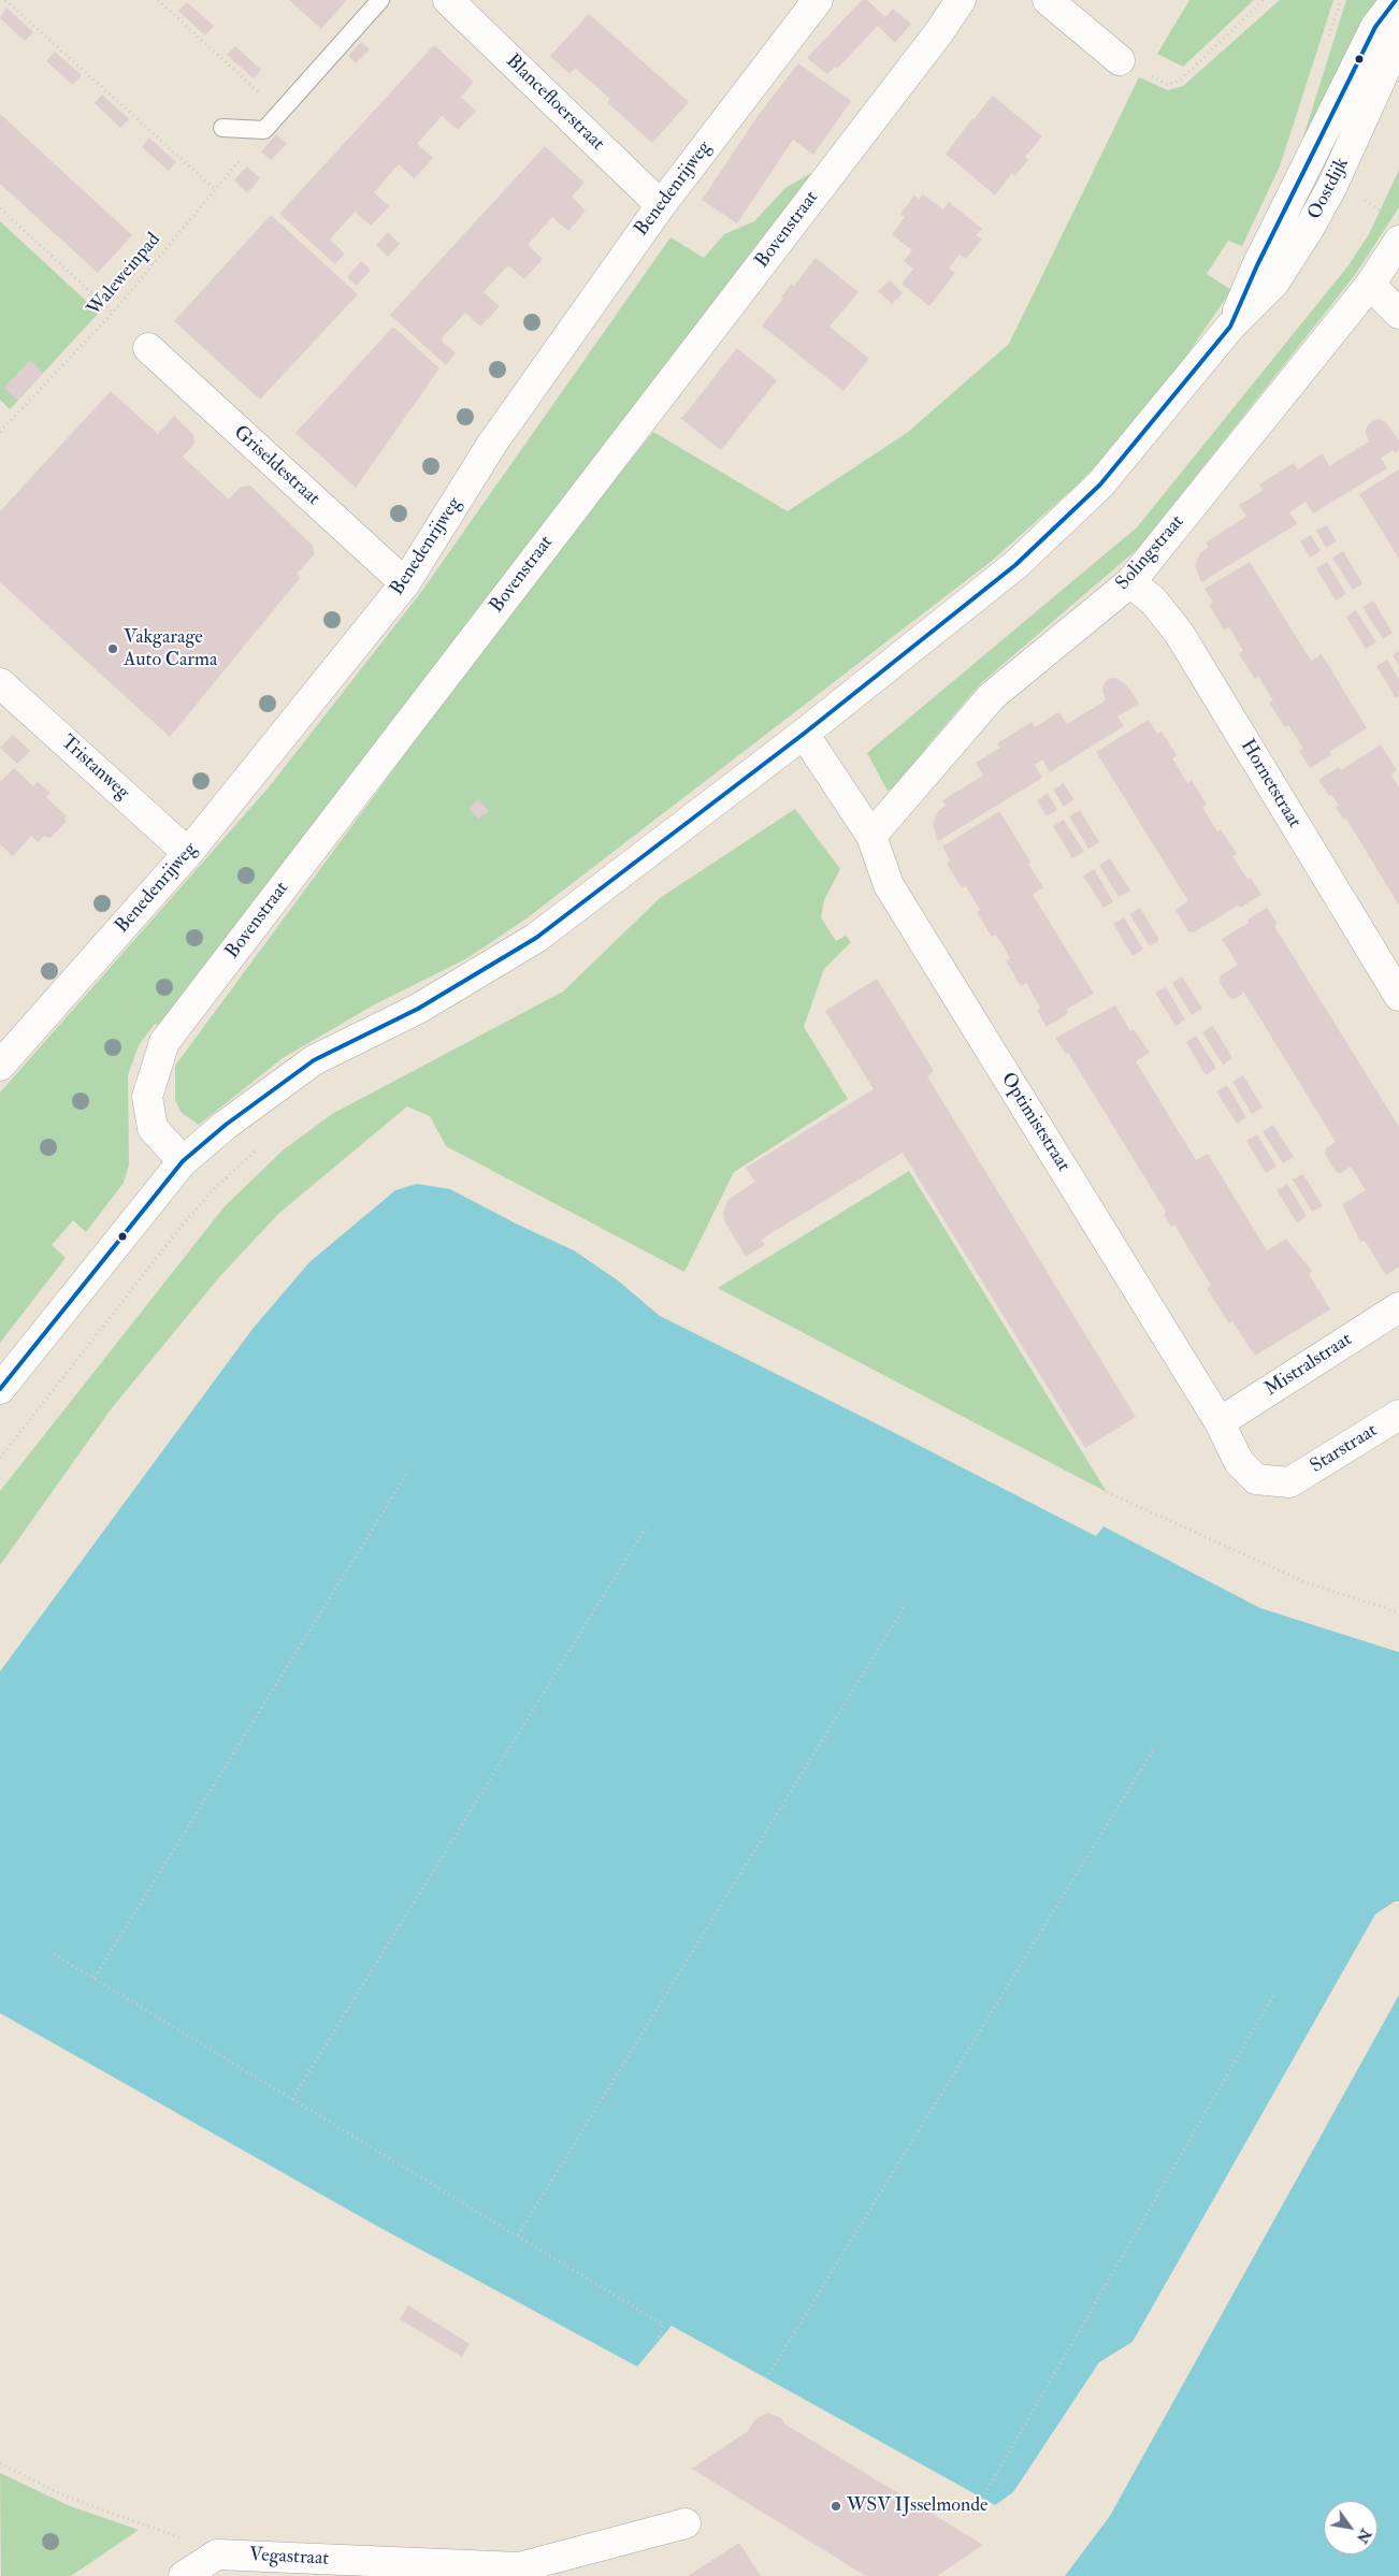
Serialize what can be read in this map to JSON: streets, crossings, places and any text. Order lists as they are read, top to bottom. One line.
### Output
{"streets":{"street":["Blancefloerstraat","Benedenrijweg","Oostdijk","Bovenstraat","Griseldestraat","Solingstraat","Tristanweg","Hornetstraat","Optimiststraat","Mistralstraat","Starstraat","Vegastraat"],"path":["Waleweinpad"]},"crossings":[["Blancefloerstraat","Benedenrijweg"],["Benedenrijweg","Griseldestraat"],["Benedenrijweg","Tristanweg"],["Oostdijk","Bovenstraat"],["Oostdijk","Optimiststraat"],["Solingstraat","Hornetstraat"],["Solingstraat","Optimiststraat"],["Optimiststraat","Mistralstraat"],["Optimiststraat","Starstraat"]],"places":["Vakgarage Auto Carma","WSV IJsselmonde"],"north":"bottom right"}
